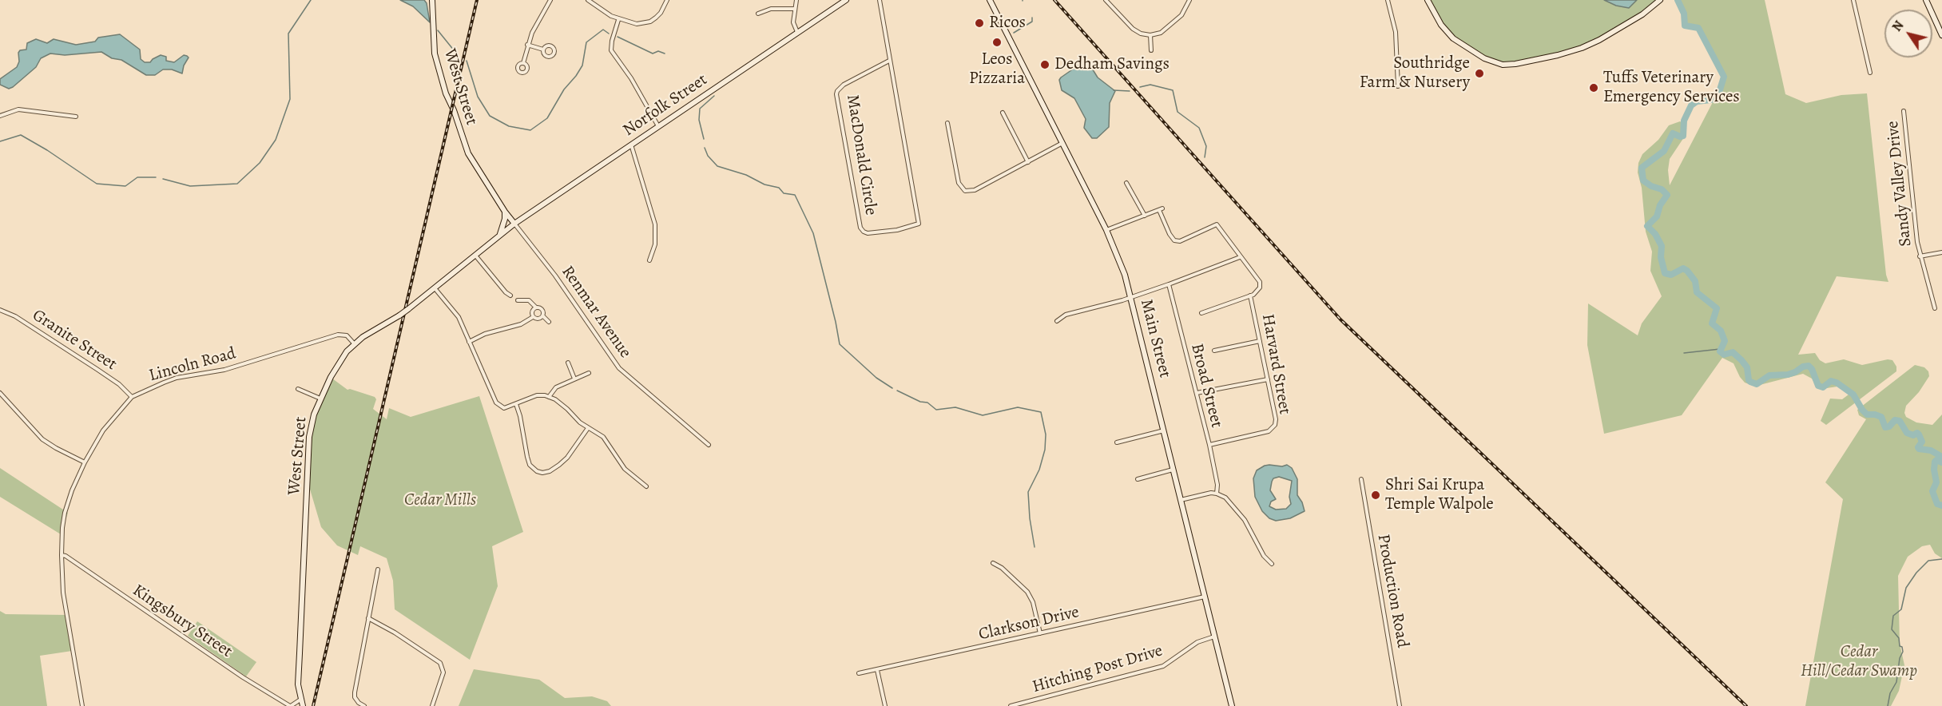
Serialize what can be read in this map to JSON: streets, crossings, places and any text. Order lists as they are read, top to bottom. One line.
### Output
{"streets":{"main road":["West Street","Norfolk Street","Main Street"],"street":["MacDonald Circle","Sandy Valley Drive","Renmar Avenue","Granite Street","Harvard Street","Lincoln Road","Broad Street","Production Road","Kingsbury Street","Clarkson Drive","Hitching Post Drive"]},"crossings":[["West Street","Norfolk Street"],["West Street","Renmar Avenue"],["West Street","Lincoln Road"],["Norfolk Street","Renmar Avenue"],["Main Street","Clarkson Drive"],["Main Street","Hitching Post Drive"],["Granite Street","Lincoln Road"],["Harvard Street","Broad Street"],["Lincoln Road","Kingsbury Street"]],"parks":["Cedar Mills","Cedar Hill/Cedar Swamp"],"places":["Ricos","Leos Pizzaria","Dedham Savings","Southridge Farm & Nursery","Tuffs Veterinary Emergency Services","Shri Sai Krupa Temple Walpole"],"north":"top left"}
